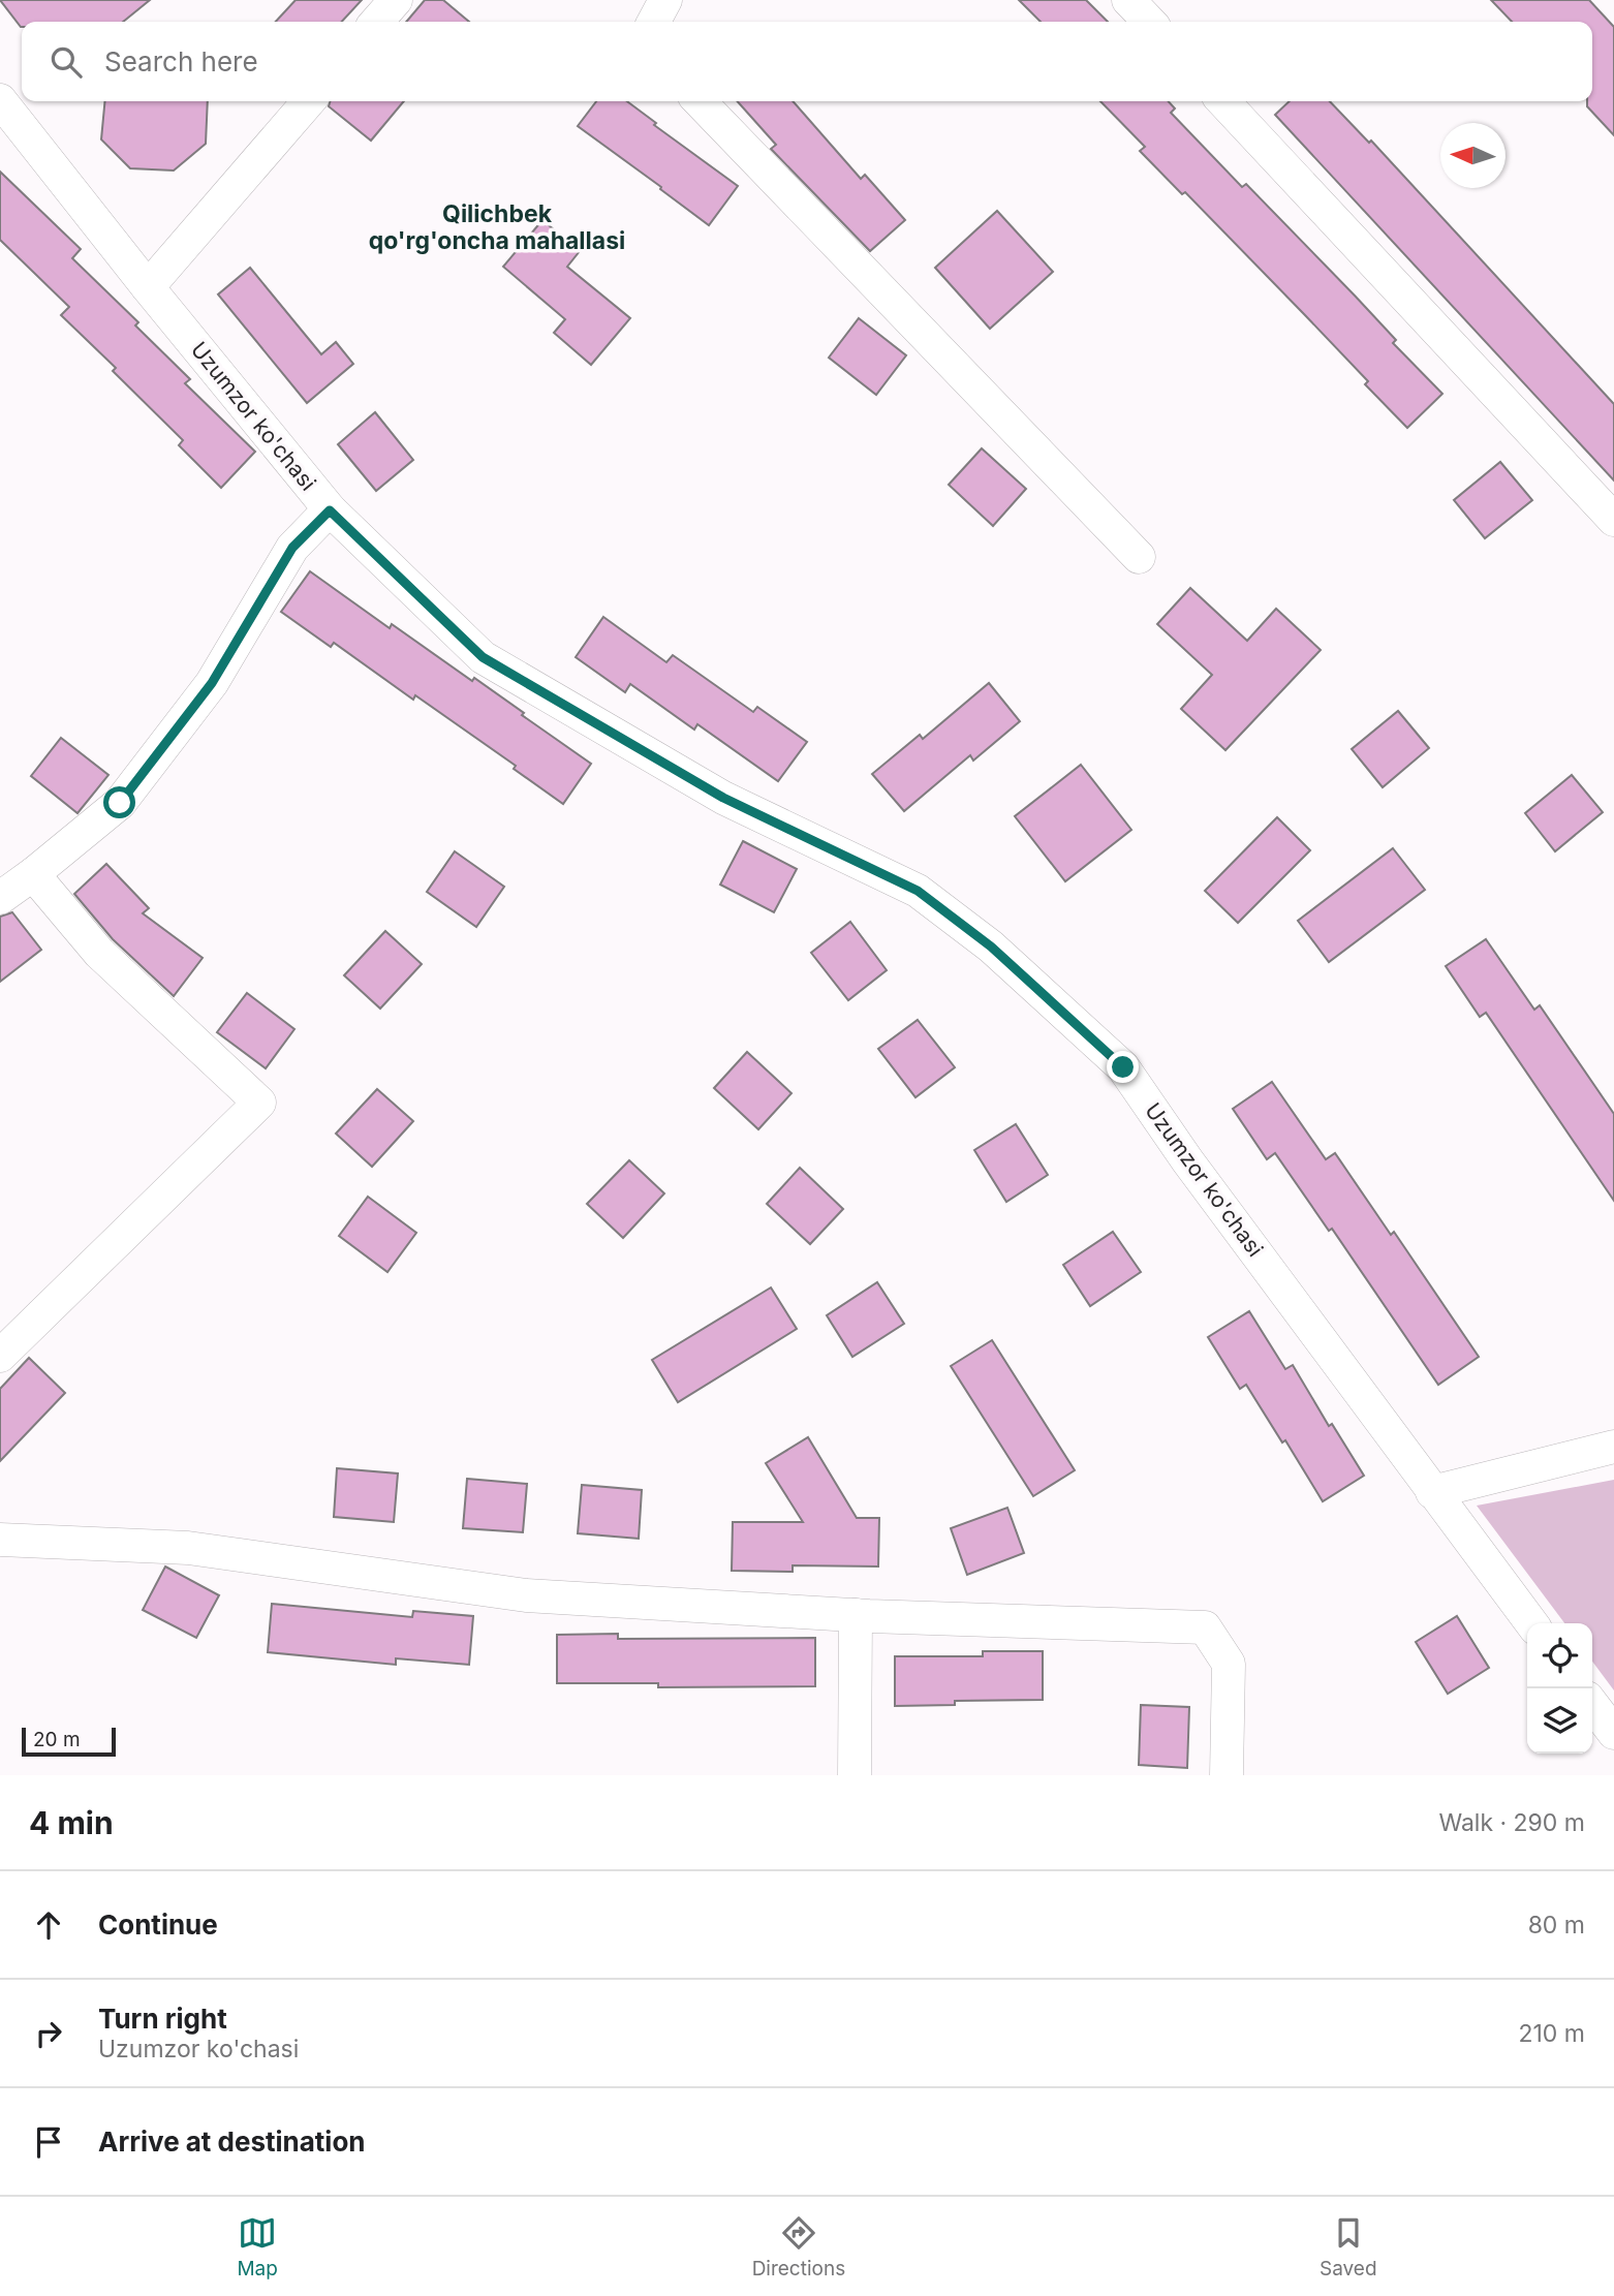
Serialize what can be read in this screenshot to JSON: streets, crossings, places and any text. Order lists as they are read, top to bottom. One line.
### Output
{"streets":{"street":["Uzumzor ko'chasi"]},"districts":["Qilichbek qo'rg'oncha mahallasi"],"scale_bar":"20 m","north":"left","page":{"search":"Search here","scale":"20 m","heading":["4 min","Walk · 290 m"],"list":[["Continue","80 m"],["Turn right","Uzumzor ko'chasi","210 m"],"Arrive at destination"],"nav":["Map","Directions","Saved"]}}
